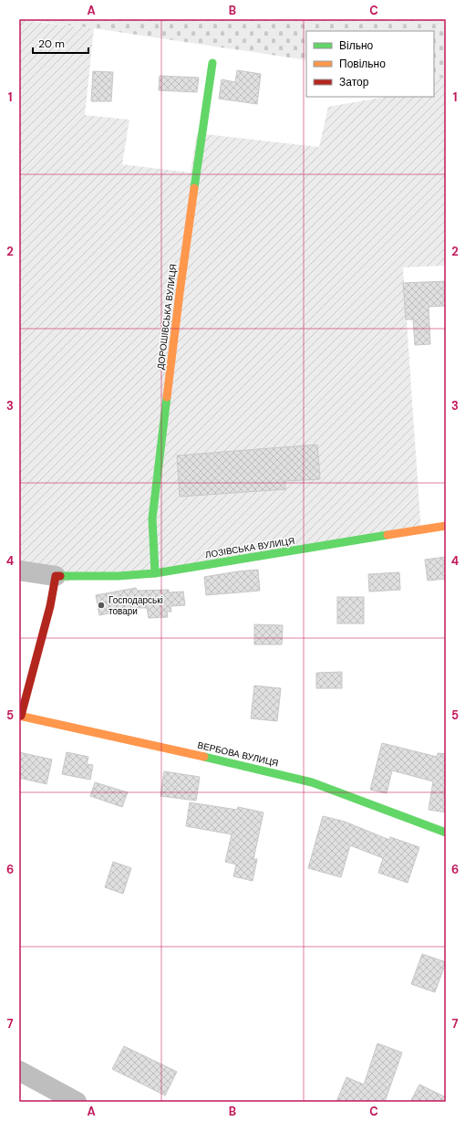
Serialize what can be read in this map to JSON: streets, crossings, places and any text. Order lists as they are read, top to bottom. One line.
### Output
{"streets":{"street":["ДОРОШІВСЬКА ВУЛИЦЯ","ЛОЗІВСЬКА ВУЛИЦЯ","ВЕРБОВА ВУЛИЦЯ"]},"crossings":[["ДОРОШІВСЬКА ВУЛИЦЯ","ЛОЗІВСЬКА ВУЛИЦЯ"]],"places":["Господарські товари"],"legend":["Вільно","Повільно","Затор"],"scale_bar":"20 m","grid":{"columns":["A","B","C"],"rows":["1","2","3","4","5","6","7"]}}
